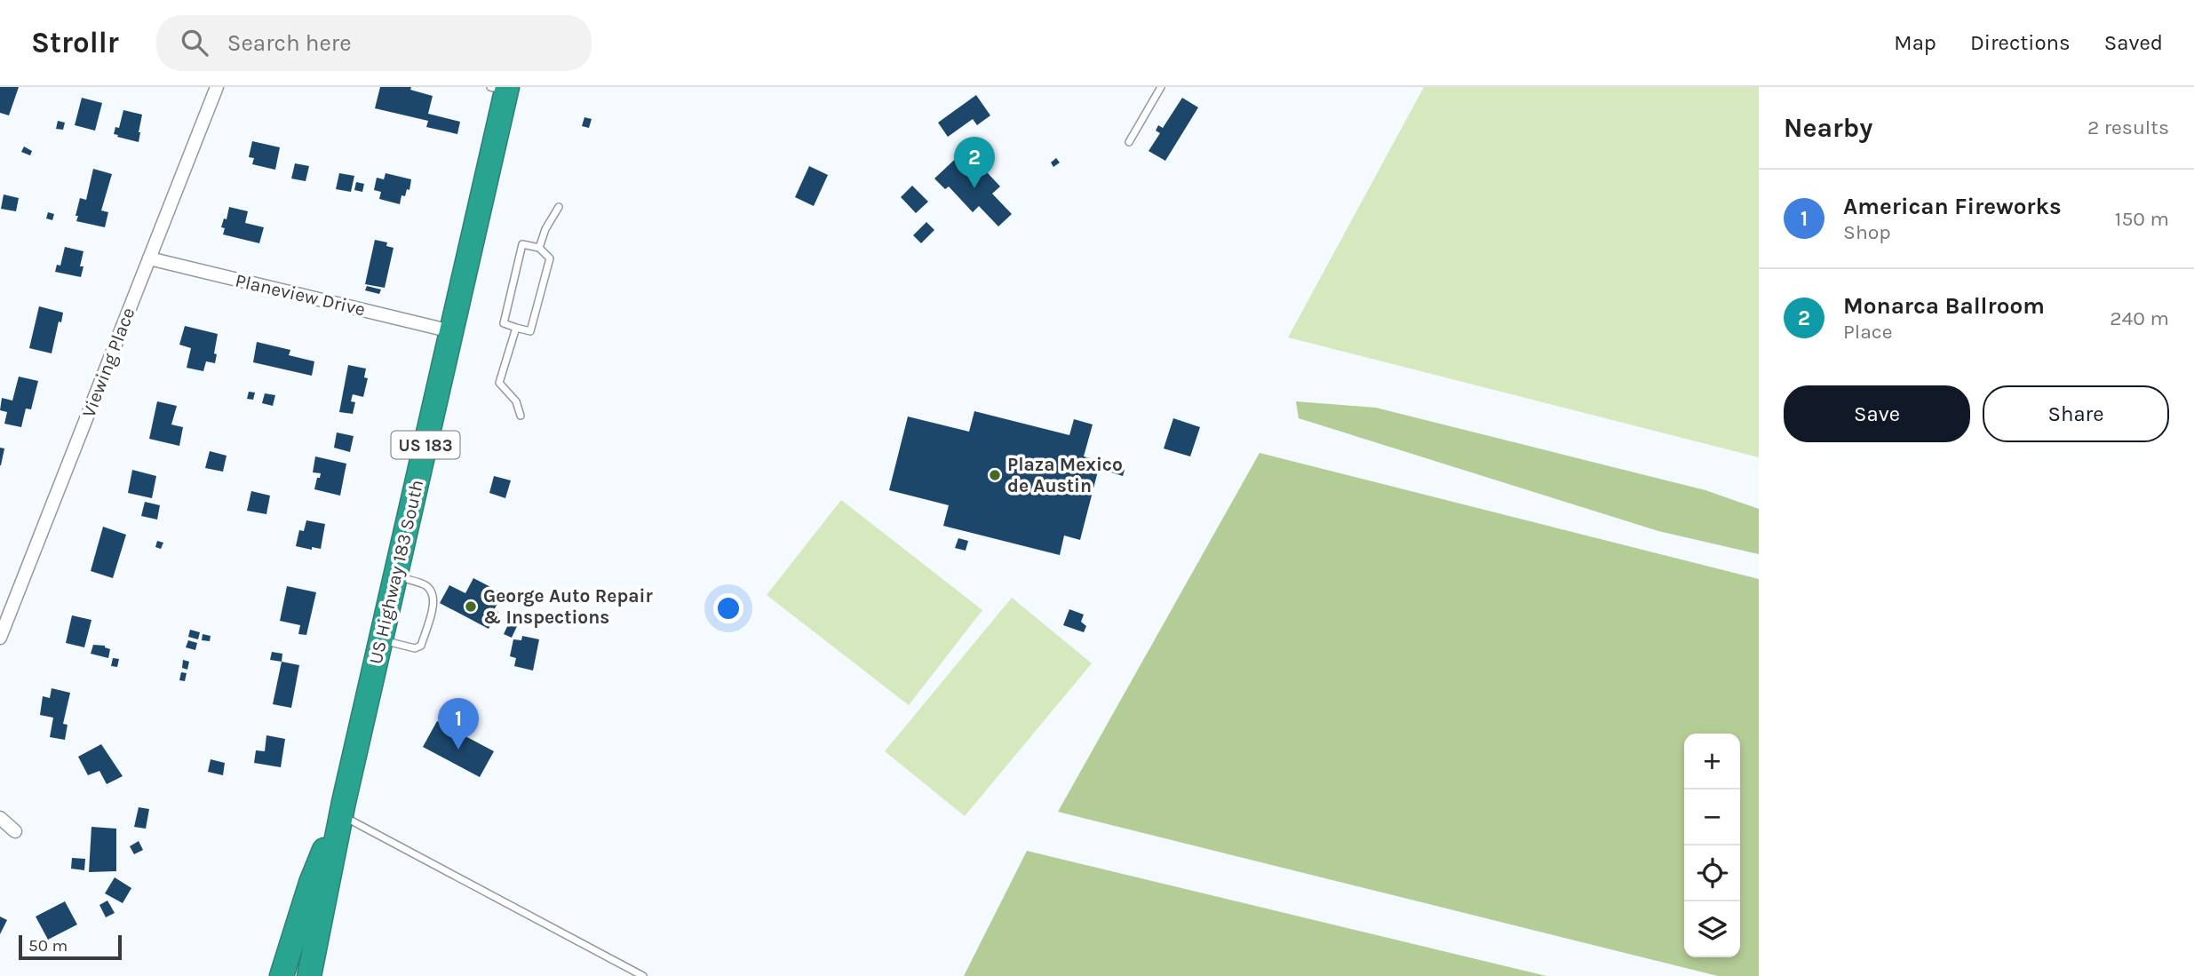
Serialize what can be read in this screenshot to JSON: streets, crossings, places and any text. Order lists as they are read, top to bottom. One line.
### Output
{"streets":{"highway":["US 183","US Highway 183 South"],"street":["Planeview Drive","Viewing Place"]},"crossings":[["Planeview Drive","Viewing Place"],["Planeview Drive","US Highway 183 South"]],"places":["Plaza Mexico de Austin","George Auto Repair & Inspections"],"scale_bar":"50 m","page":{"header":"Strollr","search":"Search here","nav":["Map","Directions","Saved"],"heading":["Nearby","2 results"],"pins":["2","1"],"list":[{"mark":"1","name":"American Fireworks","note":"Shop","value":"150 m"},{"mark":"2","name":"Monarca Ballroom","note":"Place","value":"240 m"}],"buttons":["Save","Share"],"map_buttons":["+","−"],"scale":"50 m"}}
